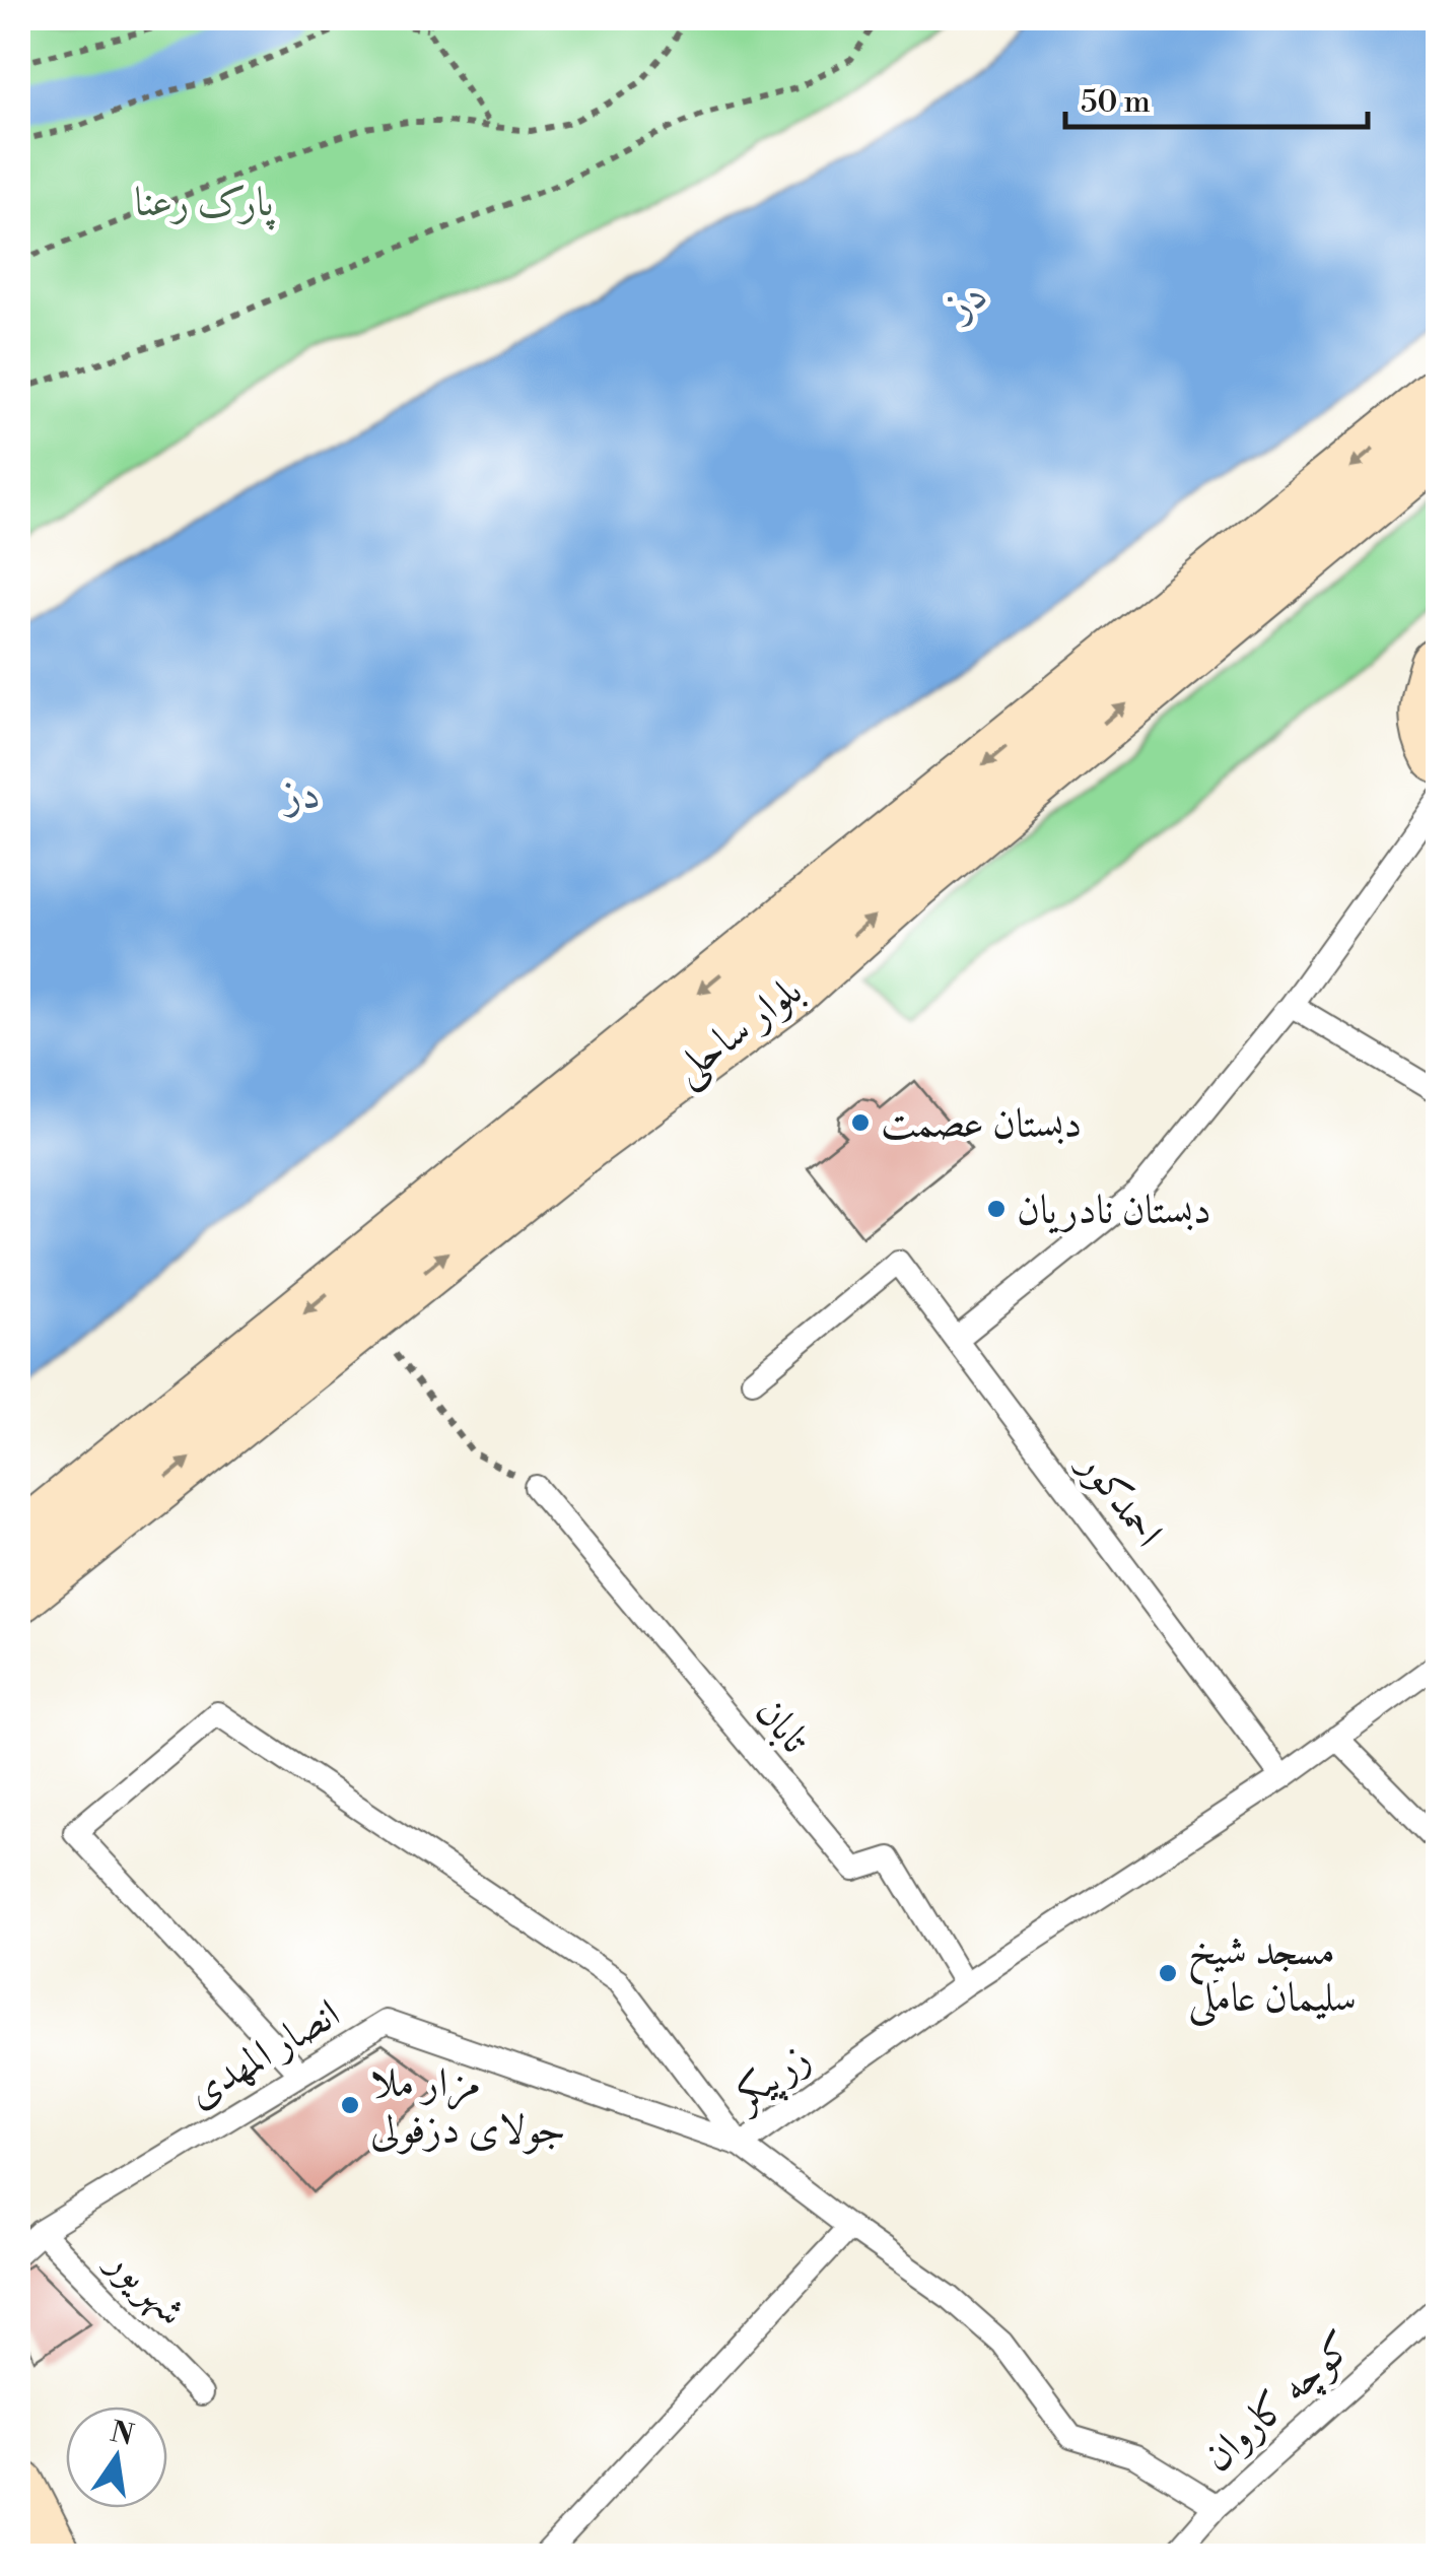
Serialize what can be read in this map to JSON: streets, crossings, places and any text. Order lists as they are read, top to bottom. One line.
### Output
{"streets":{"main road":["بلوار ساحلی"],"lane":["احمدکور","تابان","انصار المهدی","زرپیکر","شهریور","کوچه کاروان"]},"crossings":[["احمدکور","زرپیکر"],["تابان","زرپیکر"],["انصار المهدی","زرپیکر"],["انصار المهدی","شهریور"],["زرپیکر","کوچه کاروان"]],"water":["دز"],"parks":["پارک رعنا"],"places":["دبستان عصمت","دبستان نادریان","مسجد شیخ سلیمان عاملی","مزار ملا جولای دزفولی"],"scale_bar":"50 m","north":"top"}
